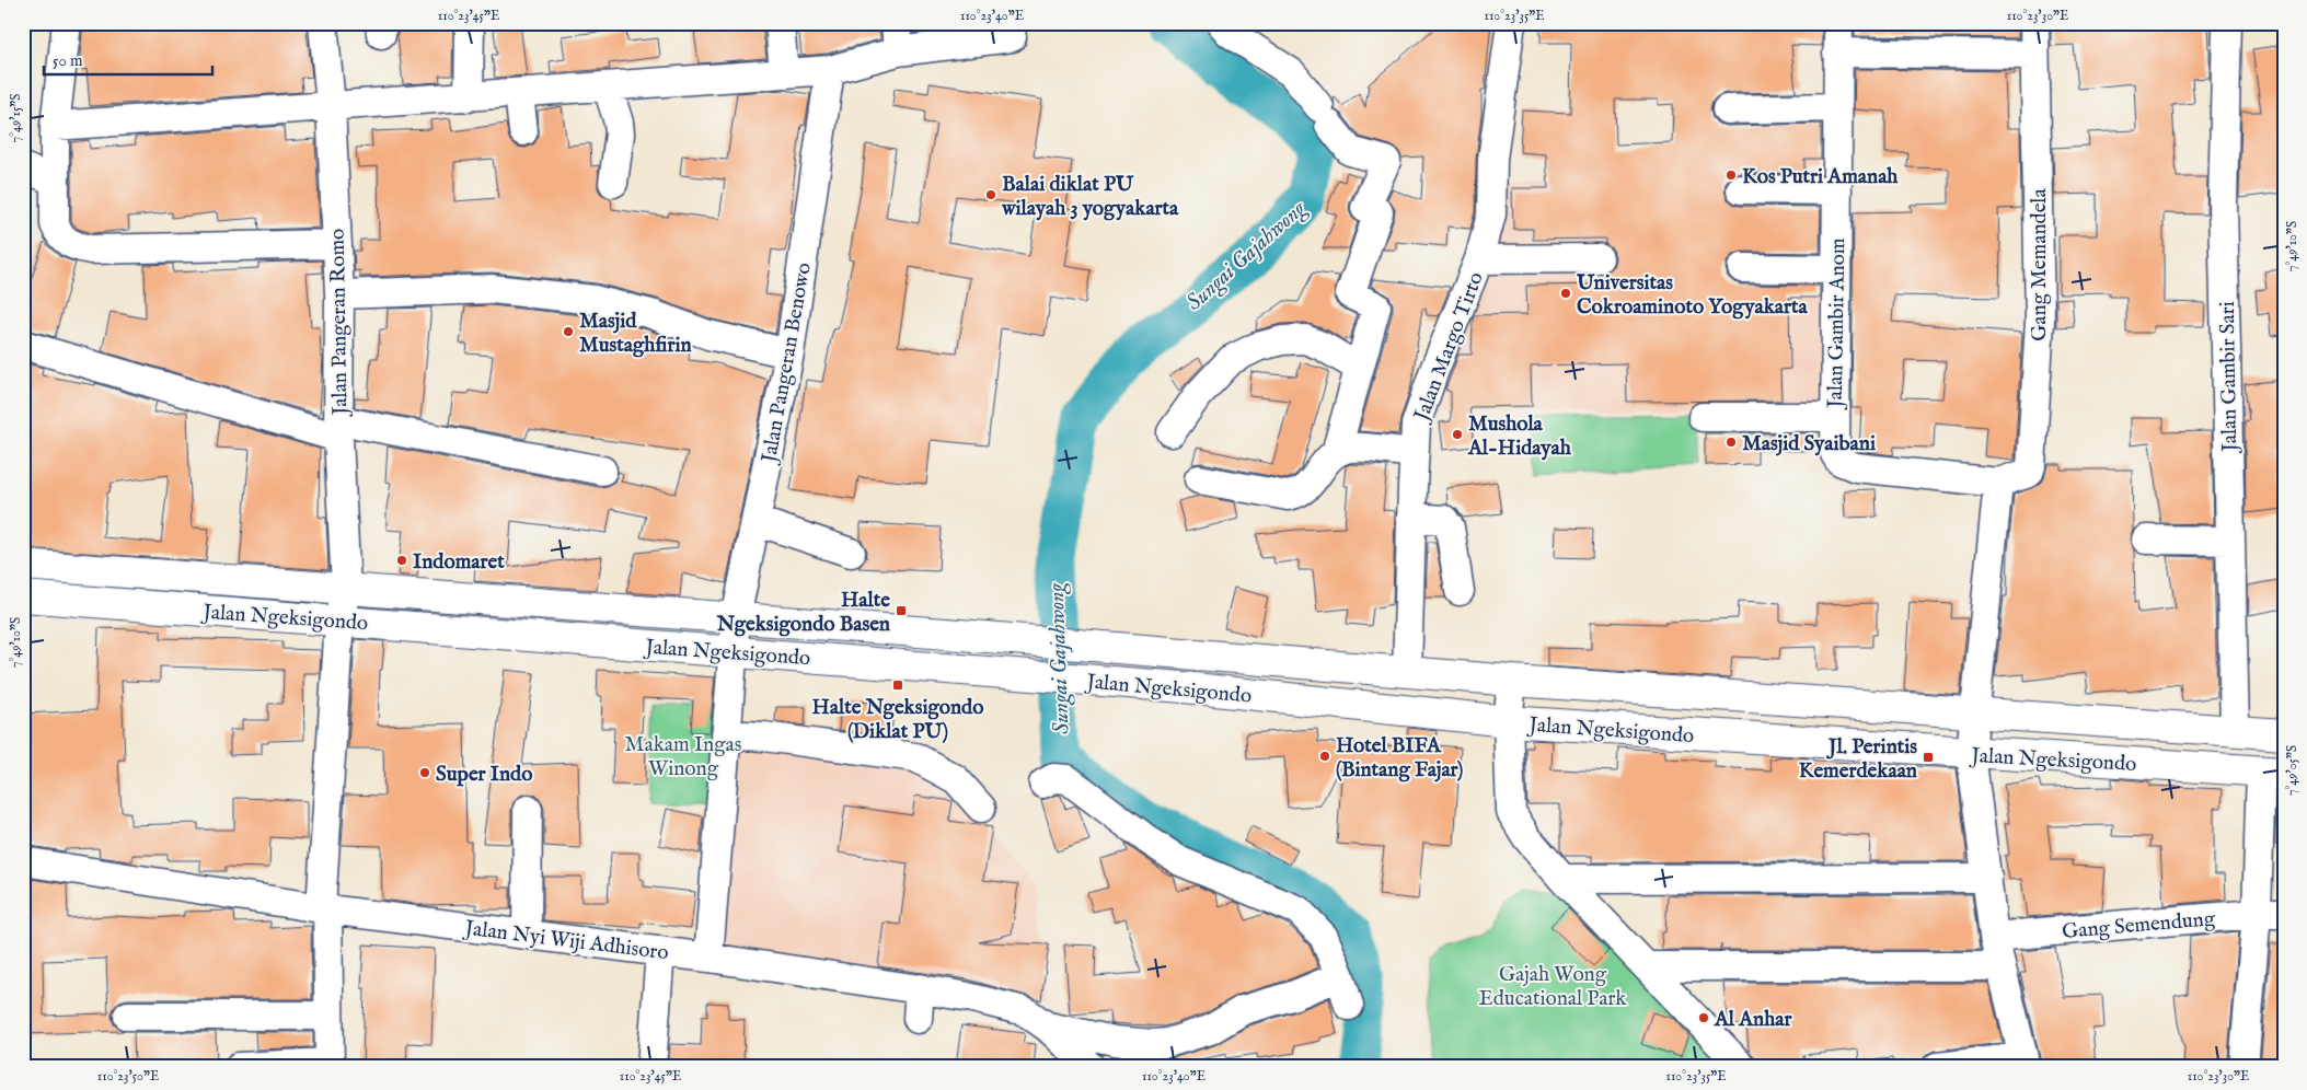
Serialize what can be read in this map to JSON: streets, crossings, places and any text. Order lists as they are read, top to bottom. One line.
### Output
{"streets":{"main road":["Jalan Ngeksigondo"],"street":["Gang Memandela","Jalan Pangeran Romo","Jalan Gambir Anom","Jalan Margo Tirto","Jalan Pangeran Benowo","Jalan Gambir Sari","Gang Semendung","Jalan Nyi Wiji Adhisoro"]},"crossings":[["Gang Memandela","Jalan Gambir Anom"],["Jalan Pangeran Romo","Jalan Ngeksigondo"],["Jalan Pangeran Romo","Jalan Nyi Wiji Adhisoro"],["Jalan Margo Tirto","Jalan Ngeksigondo"],["Jalan Pangeran Benowo","Jalan Ngeksigondo"],["Jalan Pangeran Benowo","Jalan Nyi Wiji Adhisoro"],["Jalan Gambir Sari","Jalan Ngeksigondo"]],"water":["Sungai Gajahwong"],"parks":["Makam Ingas Winong","Gajah Wong Educational Park"],"places":{"other":["Kos Putri Amanah","Balai diklat PU wilayah 3 yogyakarta","Universitas Cokroaminoto Yogyakarta","Masjid Mustaghfirin","Mushola Al-Hidayah","Masjid Syaibani","Indomaret","Hotel BIFA (Bintang Fajar)","Super Indo","Al Anhar"],"transit":["Halte Ngeksigondo Basen","Halte Ngeksigondo (Diklat PU)","Jl. Perintis Kemerdekaan"]},"scale_bar":"50 m","coordinates":["110°23'45\"E","110°23'40\"E","110°23'35\"E","110°23'30\"E","7°49'15\"S","7°49'10\"S","7°49'05\"S","110°23'50\"E"]}
